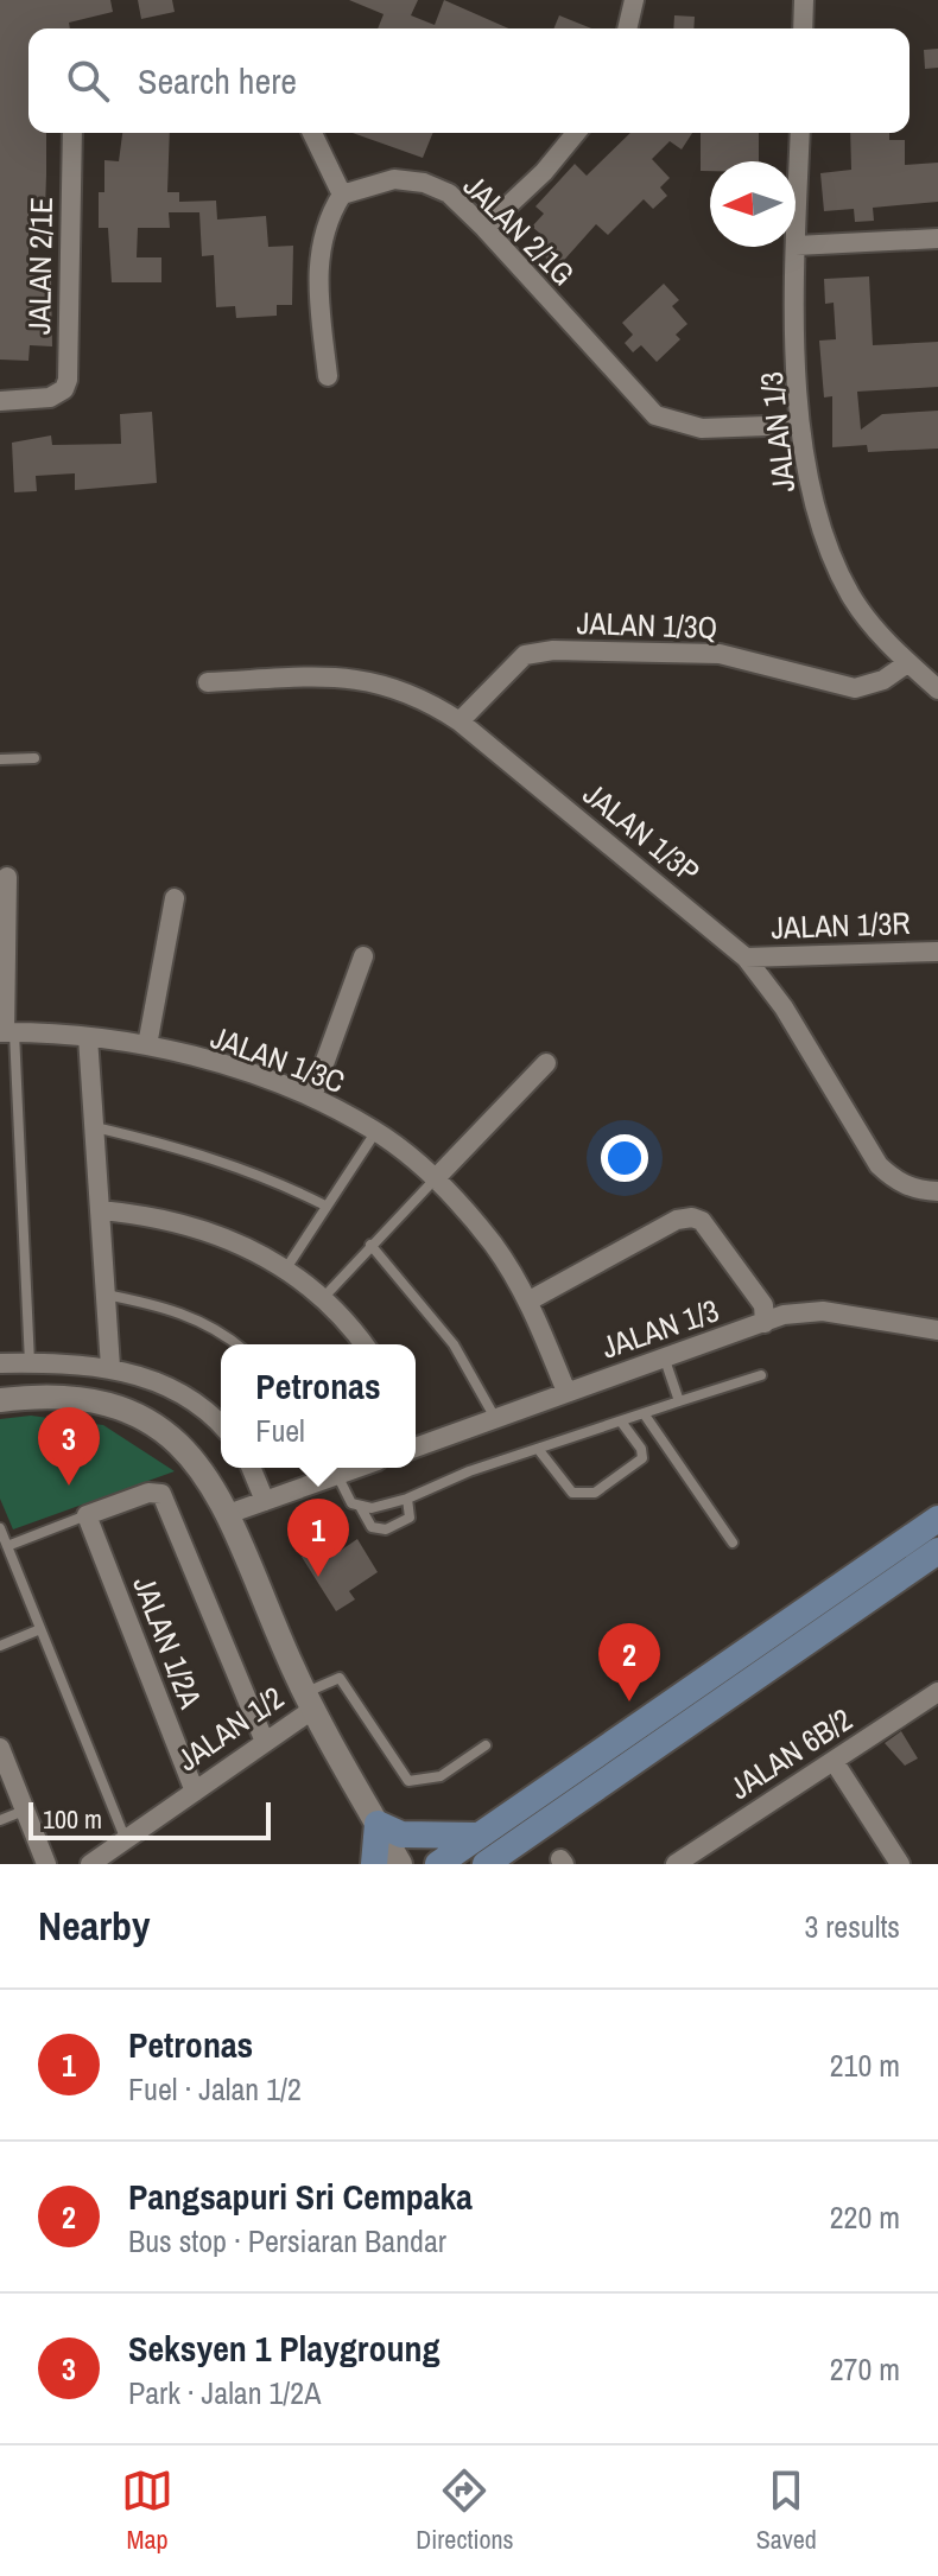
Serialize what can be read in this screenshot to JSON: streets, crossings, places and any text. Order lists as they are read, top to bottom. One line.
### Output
{"streets":{"street":["JALAN 2/1G","JALAN 2/1E","JALAN 1/3","JALAN 1/3Q","JALAN 1/3P","JALAN 1/3R","JALAN 1/3C","JALAN 1/2A","JALAN 1/2","JALAN 6B/2"]},"crossings":[["JALAN 2/1G","JALAN 1/3"],["JALAN 1/3","JALAN 1/3Q"],["JALAN 1/3","JALAN 1/3C"],["JALAN 1/3Q","JALAN 1/3P"],["JALAN 1/3P","JALAN 1/3R"],["JALAN 1/2A","JALAN 1/2"]],"scale_bar":"100 m","north":"left","page":{"search":"Search here","popup":["Petronas","Fuel"],"pins":["3","1","2"],"scale":"100 m","heading":["Nearby","3 results"],"list":[{"mark":"1","name":"Petronas","note":"Fuel · Jalan 1/2","value":"210 m"},{"mark":"2","name":"Pangsapuri Sri Cempaka","note":"Bus stop · Persiaran Bandar","value":"220 m"},{"mark":"3","name":"Seksyen 1 Playgroung","note":"Park · Jalan 1/2A","value":"270 m"}],"nav":["Map","Directions","Saved"]}}
